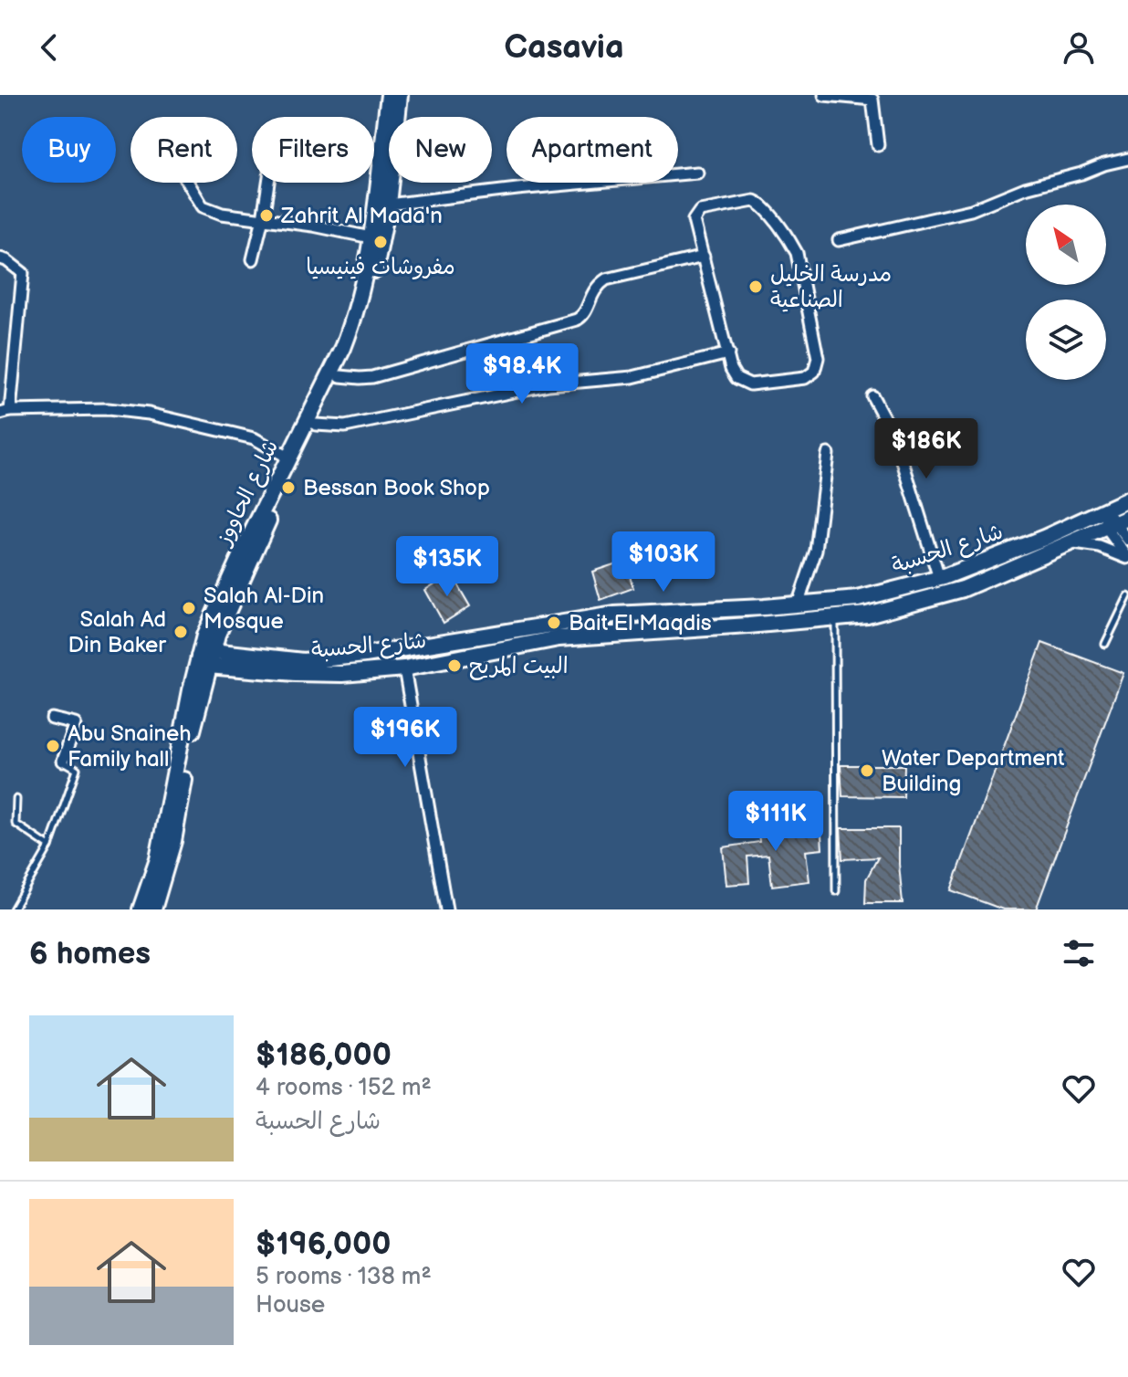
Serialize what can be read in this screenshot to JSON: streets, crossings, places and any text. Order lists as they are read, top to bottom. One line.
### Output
{"streets":{"main road":["شارع الحاووز","شارع الحسبة"]},"crossings":[["شارع الحاووز","شارع الحسبة"]],"places":["Zahrit Al Mada'n","مفروشات فينيسيا","مدرسة الخليل الصناعية","Bessan Book Shop","Salah Al-Din Mosque","Bait El Maqdis","Salah Ad Din Baker","البيت المريح","Abu Snaineh Family hall","Water Department Building"],"north":"top left","page":{"header":"Casavia","chip":["Buy","Rent","Filters","New","Apartment"],"price":["$98.4K","$186K","$103K","$135K","$196K","$111K"],"heading":"6 homes","list":[{"name":"$186,000","note":"4 rooms · 152 m² · شارع الحسبة"},{"name":"$196,000","note":"5 rooms · 138 m² · House"}]}}
